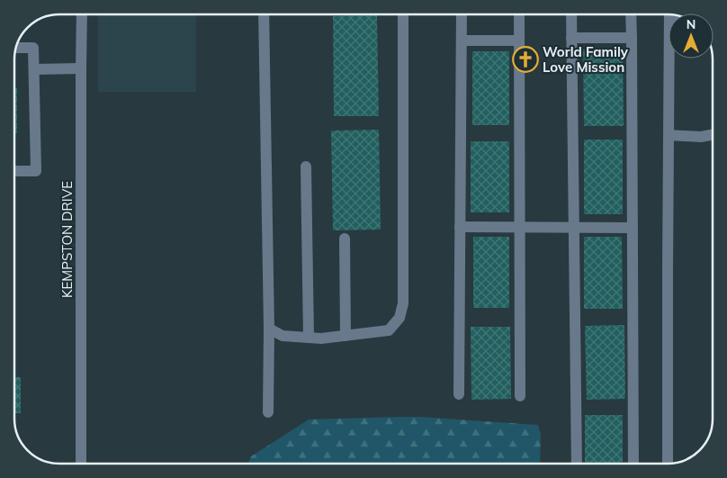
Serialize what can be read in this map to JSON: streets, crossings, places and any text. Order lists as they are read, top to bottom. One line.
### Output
{"streets":{"street":["KEMPSTON DRIVE"]},"places":{"church":["World Family Love Mission"]},"north":"top"}
